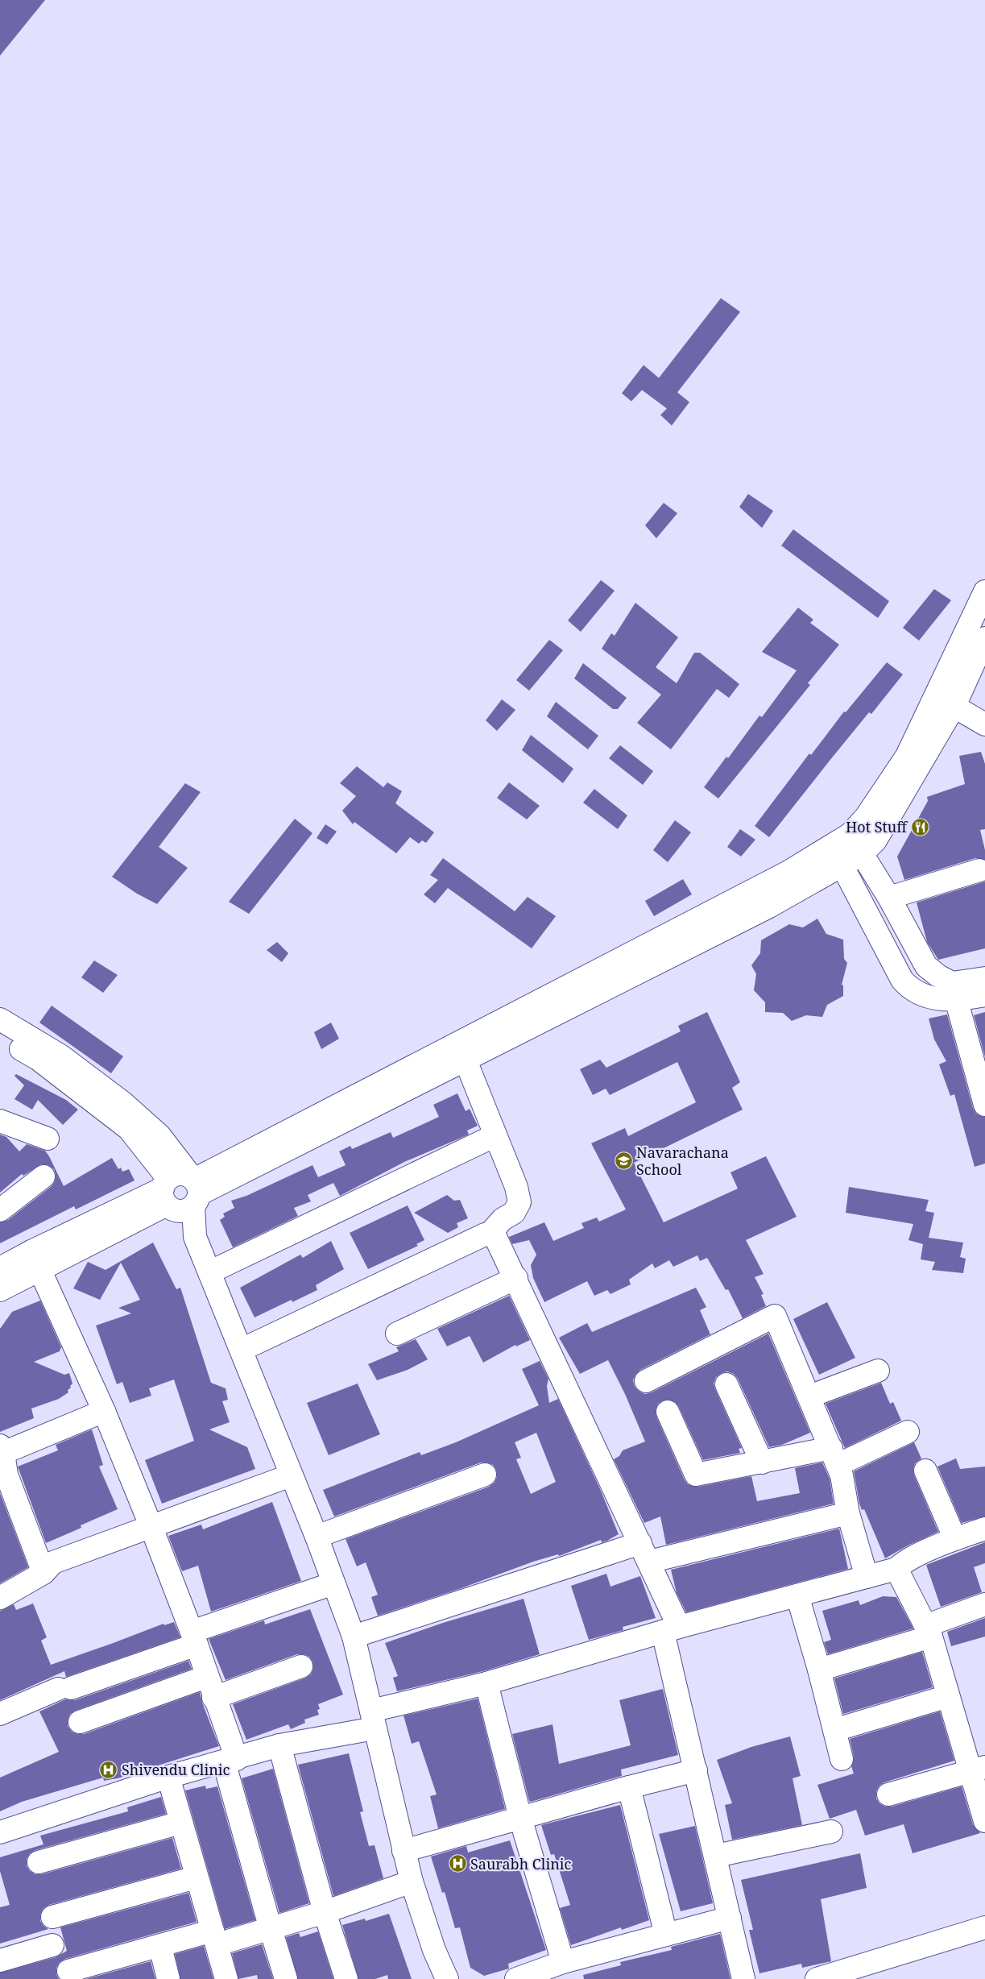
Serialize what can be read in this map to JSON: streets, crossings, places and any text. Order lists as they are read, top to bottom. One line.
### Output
{"places":{"restaurant":["Hot Stuff"],"school or university":["Navarachana School"],"hospital":["Shivendu Clinic","Saurabh Clinic"]}}
